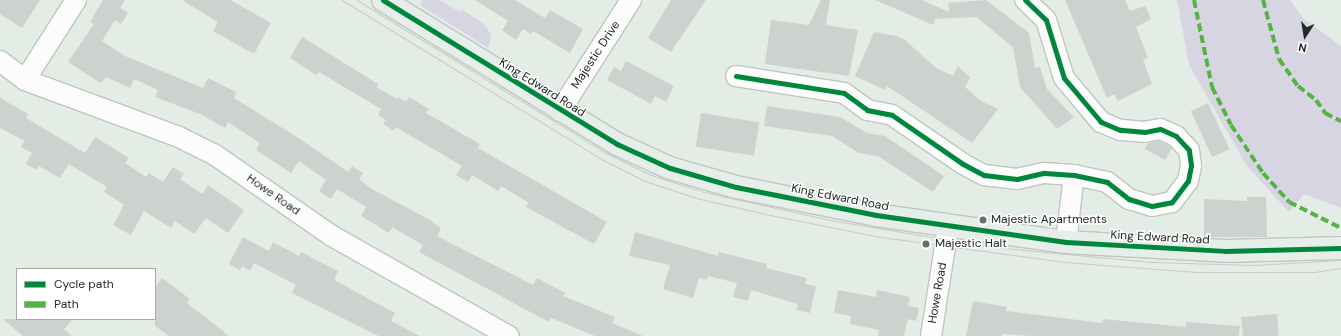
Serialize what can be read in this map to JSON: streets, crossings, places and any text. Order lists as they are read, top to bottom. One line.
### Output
{"streets":{"main road":["King Edward Road"],"street":["Majestic Drive","Howe Road"]},"crossings":[["Majestic Drive","King Edward Road"],["King Edward Road","Howe Road"]],"places":["Majestic Apartments","Majestic Halt"],"legend":["Cycle path","Path"],"north":"bottom"}
